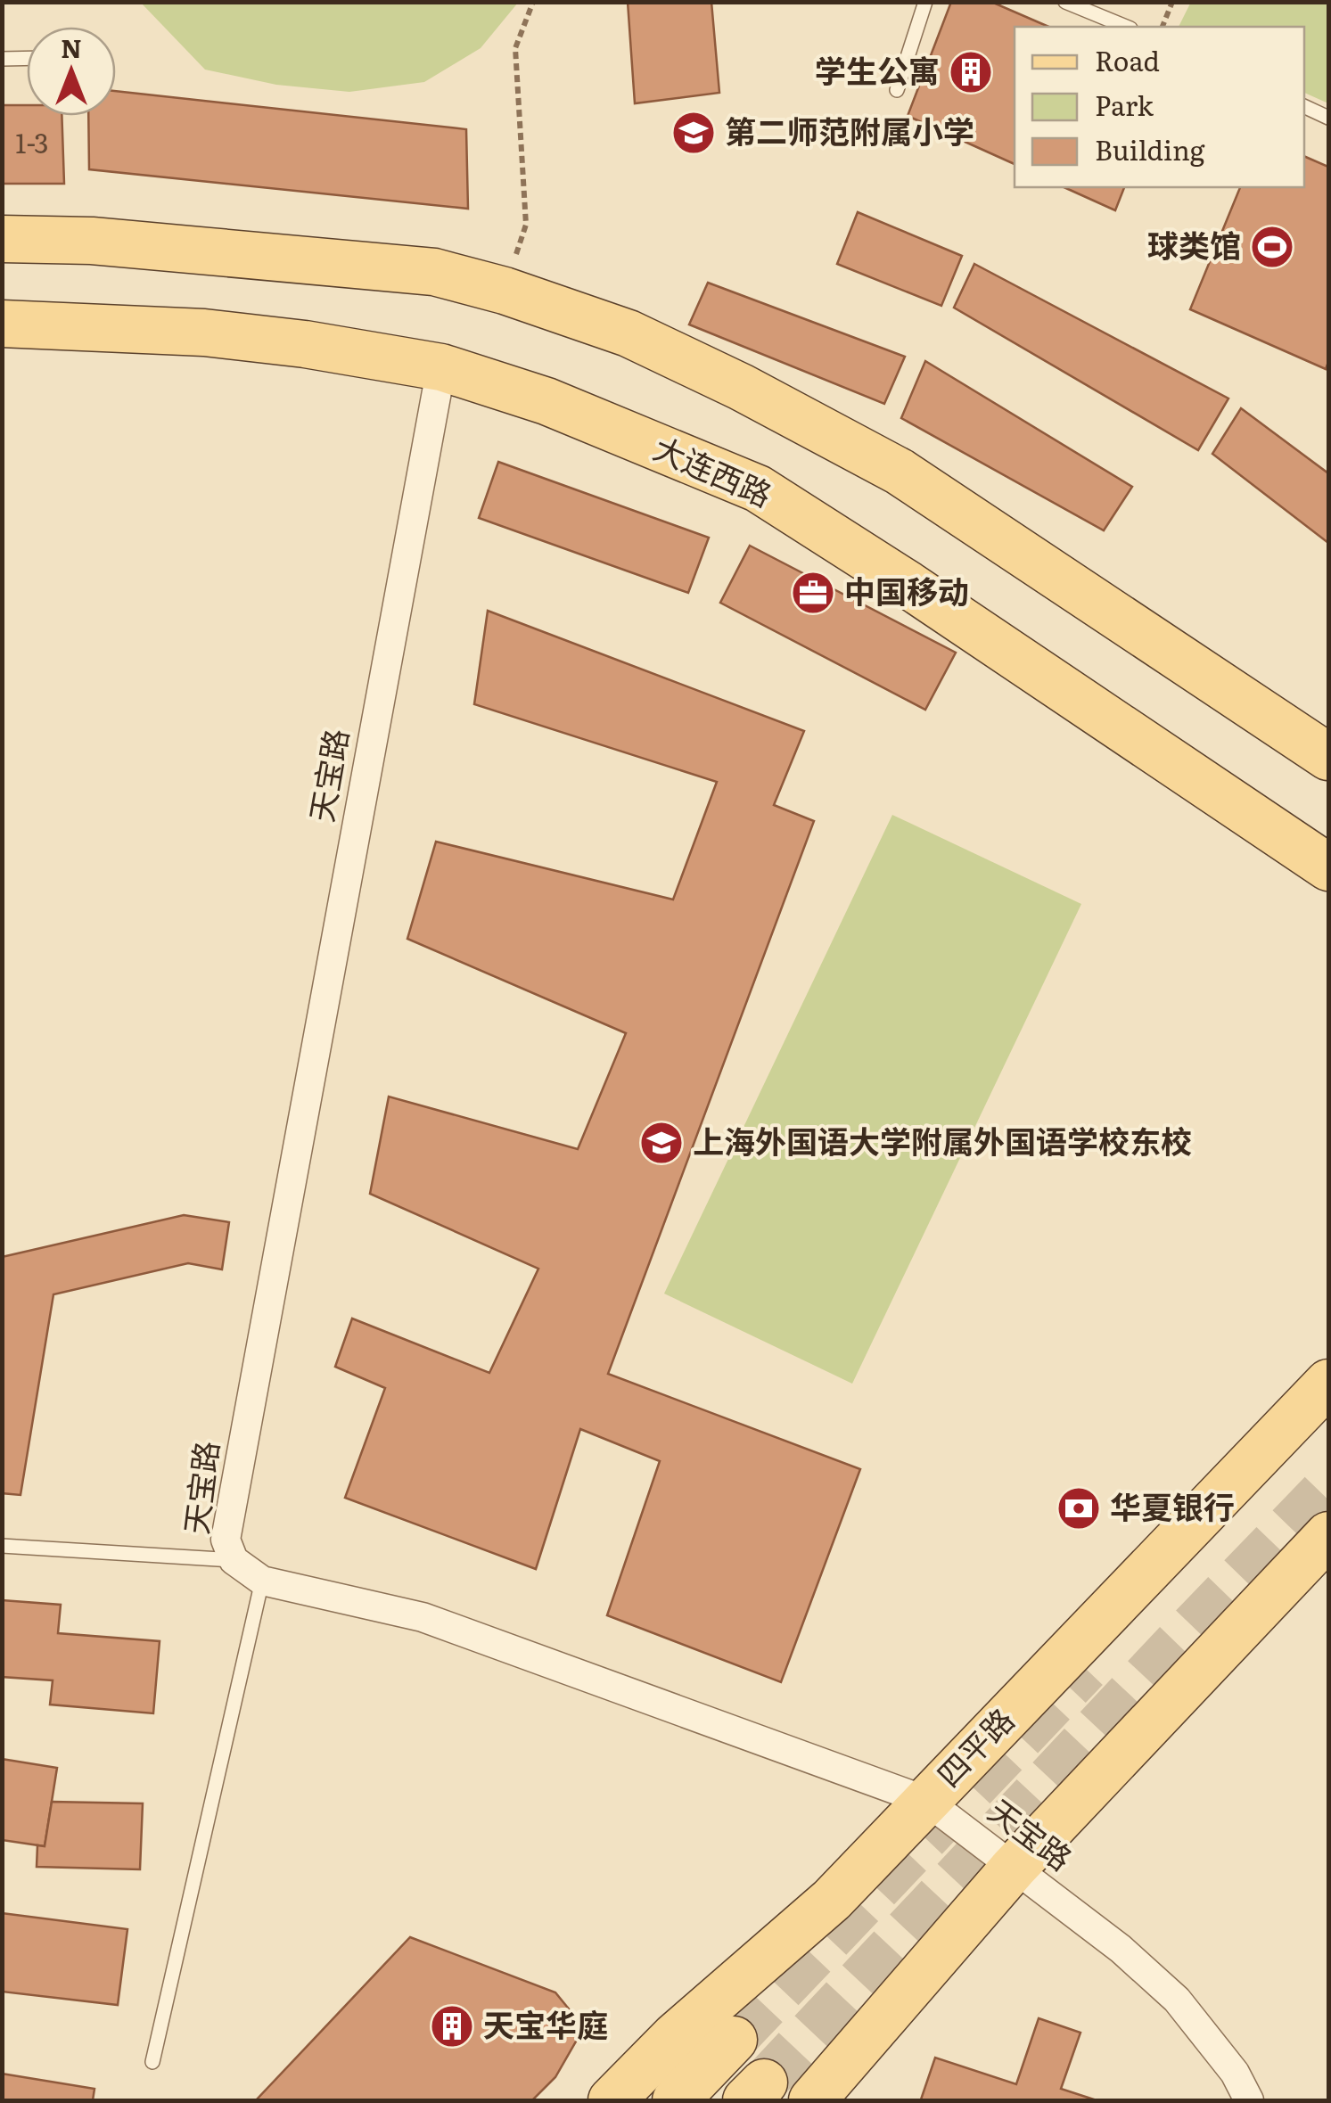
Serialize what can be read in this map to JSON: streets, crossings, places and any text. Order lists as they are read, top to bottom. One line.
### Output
{"streets":{"main road":["大连西路","四平路"],"street":["天宝路"]},"crossings":[["大连西路","天宝路"],["天宝路","四平路"]],"places":{"building":["学生公寓","天宝华庭"],"school or university":["第二师范附属小学","上海外国语大学附属外国语学校东校"],"sports":["球类馆"],"office":["中国移动"],"bank":["华夏银行"]},"house_numbers":["1-3"],"legend":["Road","Park","Building"],"north":"top"}
